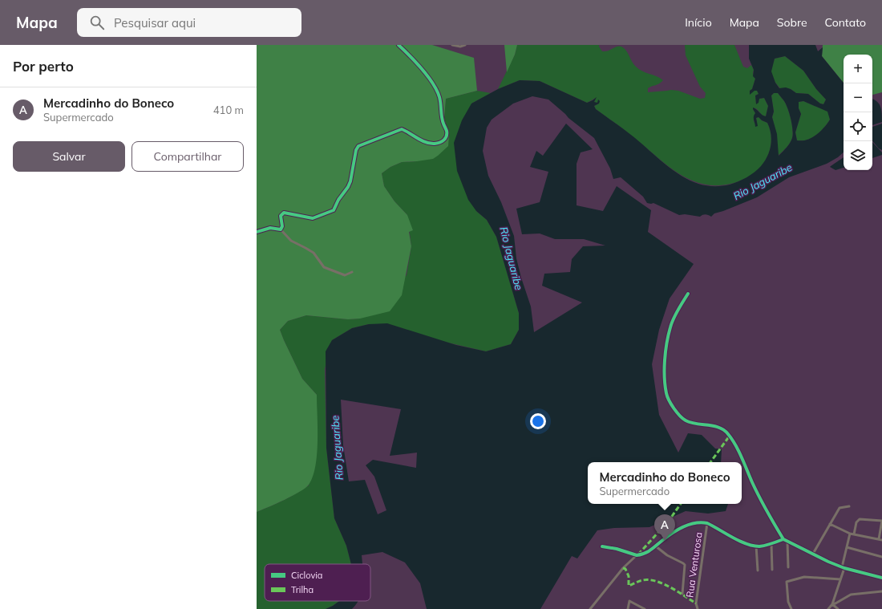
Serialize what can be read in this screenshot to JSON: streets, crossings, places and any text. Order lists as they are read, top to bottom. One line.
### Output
{"streets":{"street":["Rua Venturosa"]},"water":["Rio Jaguaribe"],"legend":["Ciclovia","Trilha"],"page":{"header":"Mapa","search":"Pesquisar aqui","nav":["Início","Mapa","Sobre","Contato"],"heading":"Por perto","map_buttons":["+","−"],"list":[{"mark":"A","name":"Mercadinho do Boneco","note":"Supermercado","value":"410 m"}],"buttons":["Salvar","Compartilhar"],"popup":["Mercadinho do Boneco","Supermercado"],"pins":"A"}}
